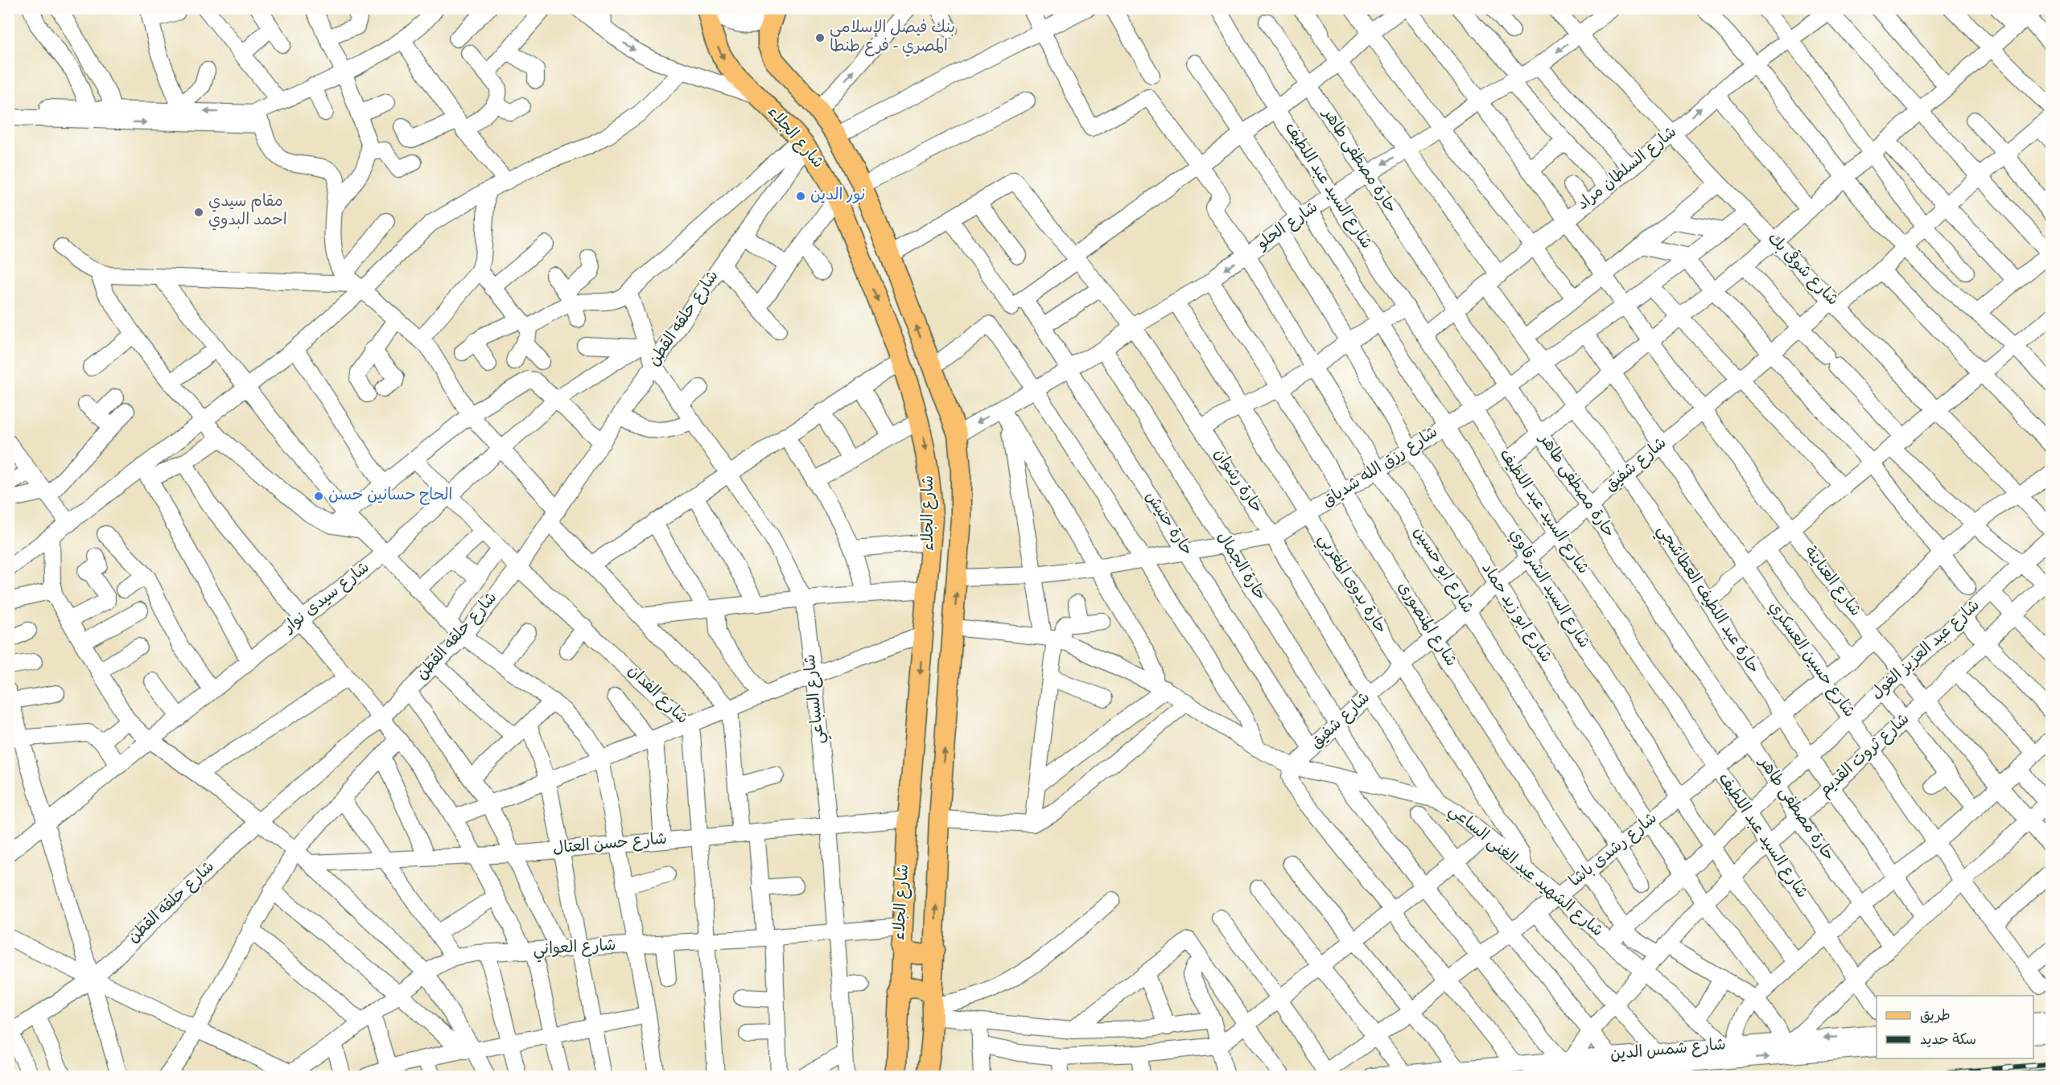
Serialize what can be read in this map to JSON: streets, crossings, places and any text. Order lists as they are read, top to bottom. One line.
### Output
{"streets":{"main road":["شارع الجلاء"],"street":["حارة مصطفى طاهر","شارع السلطان مراد","شارع السيد عبد اللطيف","شارع الحلو","شارع شوقى بك","شارع حلقه القطن","شارع شفيق","شارع رزق الله شدياق","حارة رشوان","حارة حنيش","حارة الجمال","شارع ابو حسين","شارع العناينة","حارة بدوى المغربي","شارع السيد الشرقاوي","شارع سيدى نوار","حارة عبد اللطيف العطاشجي","شارع ابو زيد حماد","شارع المنصورى","شارع عبد العزيز الغول","شارع حسين العسكري","شارع الفدان","شارع السباعي","شارع ثروت القديم","شارع حسن العتال","شارع رشدى باشا","شارع الشهيد عبد الغنى الساعي","شارع العواني","شارع شمس الدين"]},"crossings":[["شارع الجلاء","شارع الحلو"],["شارع الجلاء","شارع حلقه القطن"],["شارع الجلاء","شارع رزق الله شدياق"],["شارع الجلاء","شارع حسن العتال"],["شارع الجلاء","شارع الشهيد عبد الغنى الساعي"],["شارع الجلاء","شارع العواني"],["حارة مصطفى طاهر","شارع السلطان مراد"],["حارة مصطفى طاهر","شارع الحلو"],["حارة مصطفى طاهر","شارع شفيق"],["حارة مصطفى طاهر","شارع رزق الله شدياق"],["حارة مصطفى طاهر","شارع عبد العزيز الغول"],["حارة مصطفى طاهر","شارع ثروت القديم"],["حارة مصطفى طاهر","شارع رشدى باشا"],["شارع السلطان مراد","شارع السيد عبد اللطيف"],["شارع السلطان مراد","شارع شوقى بك"],["شارع السلطان مراد","شارع العناينة"],["شارع السلطان مراد","حارة عبد اللطيف العطاشجي"],["شارع السيد عبد اللطيف","شارع الحلو"],["شارع السيد عبد اللطيف","شارع شفيق"],["شارع السيد عبد اللطيف","شارع رزق الله شدياق"],["شارع السيد عبد اللطيف","شارع عبد العزيز الغول"],["شارع السيد عبد اللطيف","شارع ثروت القديم"],["شارع السيد عبد اللطيف","شارع رشدى باشا"],["شارع الحلو","شارع شوقى بك"],["شارع الحلو","حارة رشوان"],["شارع الحلو","حارة حنيش"],["شارع الحلو","حارة الجمال"],["شارع الحلو","شارع ابو حسين"],["شارع الحلو","شارع العناينة"],["شارع الحلو","حارة بدوى المغربي"],["شارع الحلو","شارع السيد الشرقاوي"],["شارع الحلو","شارع ابو زيد حماد"],["شارع الحلو","شارع المنصورى"],["شارع شوقى بك","شارع شفيق"],["شارع شوقى بك","شارع رزق الله شدياق"],["شارع شوقى بك","شارع رشدى باشا"],["شارع حلقه القطن","شارع الفدان"],["شارع حلقه القطن","شارع السباعي"],["شارع شفيق","حارة رشوان"],["شارع شفيق","حارة حنيش"],["شارع شفيق","حارة الجمال"],["شارع شفيق","شارع ابو حسين"],["شارع شفيق","شارع العناينة"],["شارع شفيق","حارة بدوى المغربي"],["شارع شفيق","شارع السيد الشرقاوي"],["شارع شفيق","حارة عبد اللطيف العطاشجي"],["شارع شفيق","شارع ابو زيد حماد"],["شارع شفيق","شارع المنصورى"],["شارع شفيق","شارع حسين العسكري"],["شارع شفيق","شارع الشهيد عبد الغنى الساعي"],["شارع رزق الله شدياق","حارة رشوان"],["شارع رزق الله شدياق","حارة حنيش"],["شارع رزق الله شدياق","حارة الجمال"],["شارع رزق الله شدياق","شارع ابو حسين"],["شارع رزق الله شدياق","شارع العناينة"],["شارع رزق الله شدياق","حارة بدوى المغربي"],["شارع رزق الله شدياق","شارع السيد الشرقاوي"],["شارع رزق الله شدياق","حارة عبد اللطيف العطاشجي"],["شارع رزق الله شدياق","شارع ابو زيد حماد"],["شارع رزق الله شدياق","شارع المنصورى"],["شارع رزق الله شدياق","شارع حسين العسكري"],["حارة رشوان","شارع الشهيد عبد الغنى الساعي"],["حارة الجمال","شارع الشهيد عبد الغنى الساعي"],["شارع ابو حسين","شارع رشدى باشا"],["شارع العناينة","شارع عبد العزيز الغول"],["شارع العناينة","شارع ثروت القديم"],["شارع العناينة","شارع رشدى باشا"],["حارة بدوى المغربي","شارع الشهيد عبد الغنى الساعي"],["شارع السيد الشرقاوي","شارع عبد العزيز الغول"],["شارع السيد الشرقاوي","شارع ثروت القديم"],["شارع السيد الشرقاوي","شارع رشدى باشا"],["شارع سيدى نوار","شارع الفدان"],["شارع سيدى نوار","شارع السباعي"],["حارة عبد اللطيف العطاشجي","شارع عبد العزيز الغول"],["حارة عبد اللطيف العطاشجي","شارع ثروت القديم"],["حارة عبد اللطيف العطاشجي","شارع رشدى باشا"],["شارع ابو زيد حماد","شارع عبد العزيز الغول"],["شارع ابو زيد حماد","شارع ثروت القديم"],["شارع ابو زيد حماد","شارع رشدى باشا"],["شارع المنصورى","شارع عبد العزيز الغول"],["شارع المنصورى","شارع ثروت القديم"],["شارع المنصورى","شارع رشدى باشا"],["شارع عبد العزيز الغول","شارع حسين العسكري"],["شارع عبد العزيز الغول","شارع الشهيد عبد الغنى الساعي"],["شارع حسين العسكري","شارع ثروت القديم"],["شارع حسين العسكري","شارع رشدى باشا"],["شارع الفدان","شارع حسن العتال"],["شارع الفدان","شارع العواني"],["شارع السباعي","شارع حسن العتال"],["شارع السباعي","شارع العواني"],["شارع ثروت القديم","شارع الشهيد عبد الغنى الساعي"],["شارع ثروت القديم","شارع شمس الدين"],["شارع رشدى باشا","شارع الشهيد عبد الغنى الساعي"],["شارع الشهيد عبد الغنى الساعي","شارع شمس الدين"]],"places":["بنك فيصل الإسلامي المصري - فرع طنطا","نور الدين","مقام سيدي احمد البدوي","الحاج حسانين حسن"],"legend":["طريق","سكة حديد"]}
